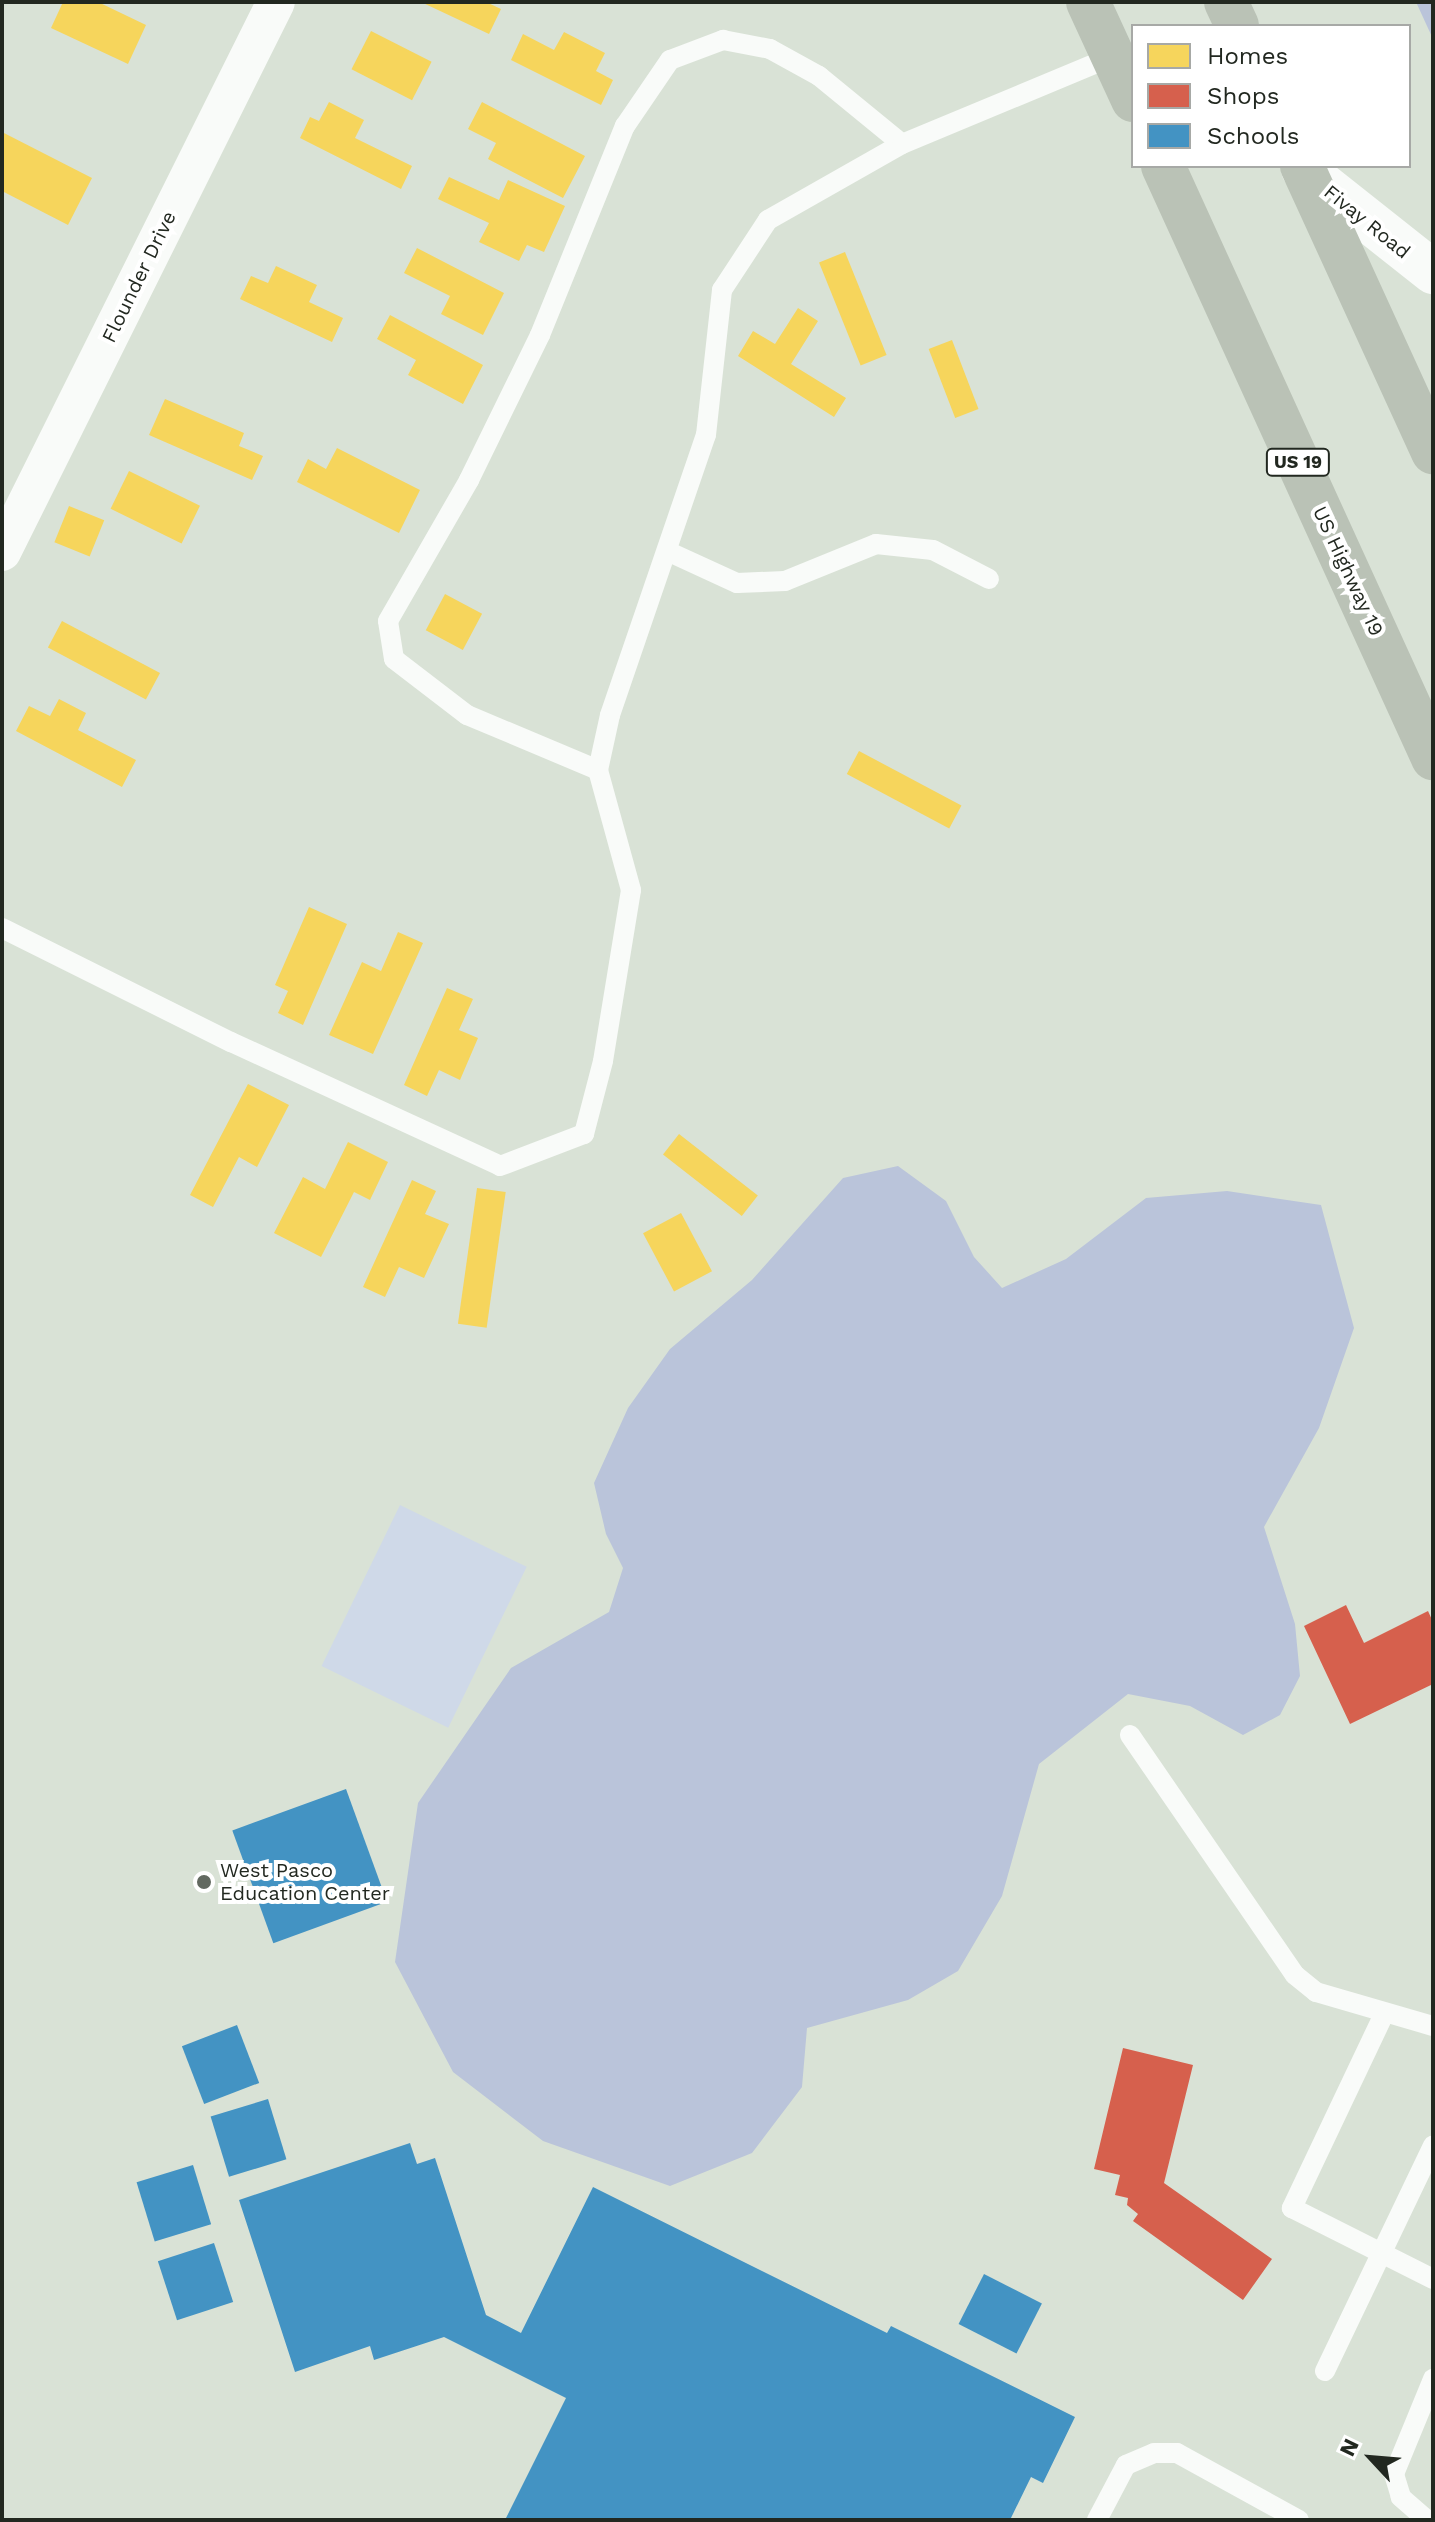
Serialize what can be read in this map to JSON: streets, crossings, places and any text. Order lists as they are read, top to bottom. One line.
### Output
{"streets":{"highway":["US 19","US Highway 19"],"street":["Fivay Road","Flounder Drive"]},"places":["West Pasco Education Center"],"legend":["Homes","Shops","Schools"],"north":"top left"}
